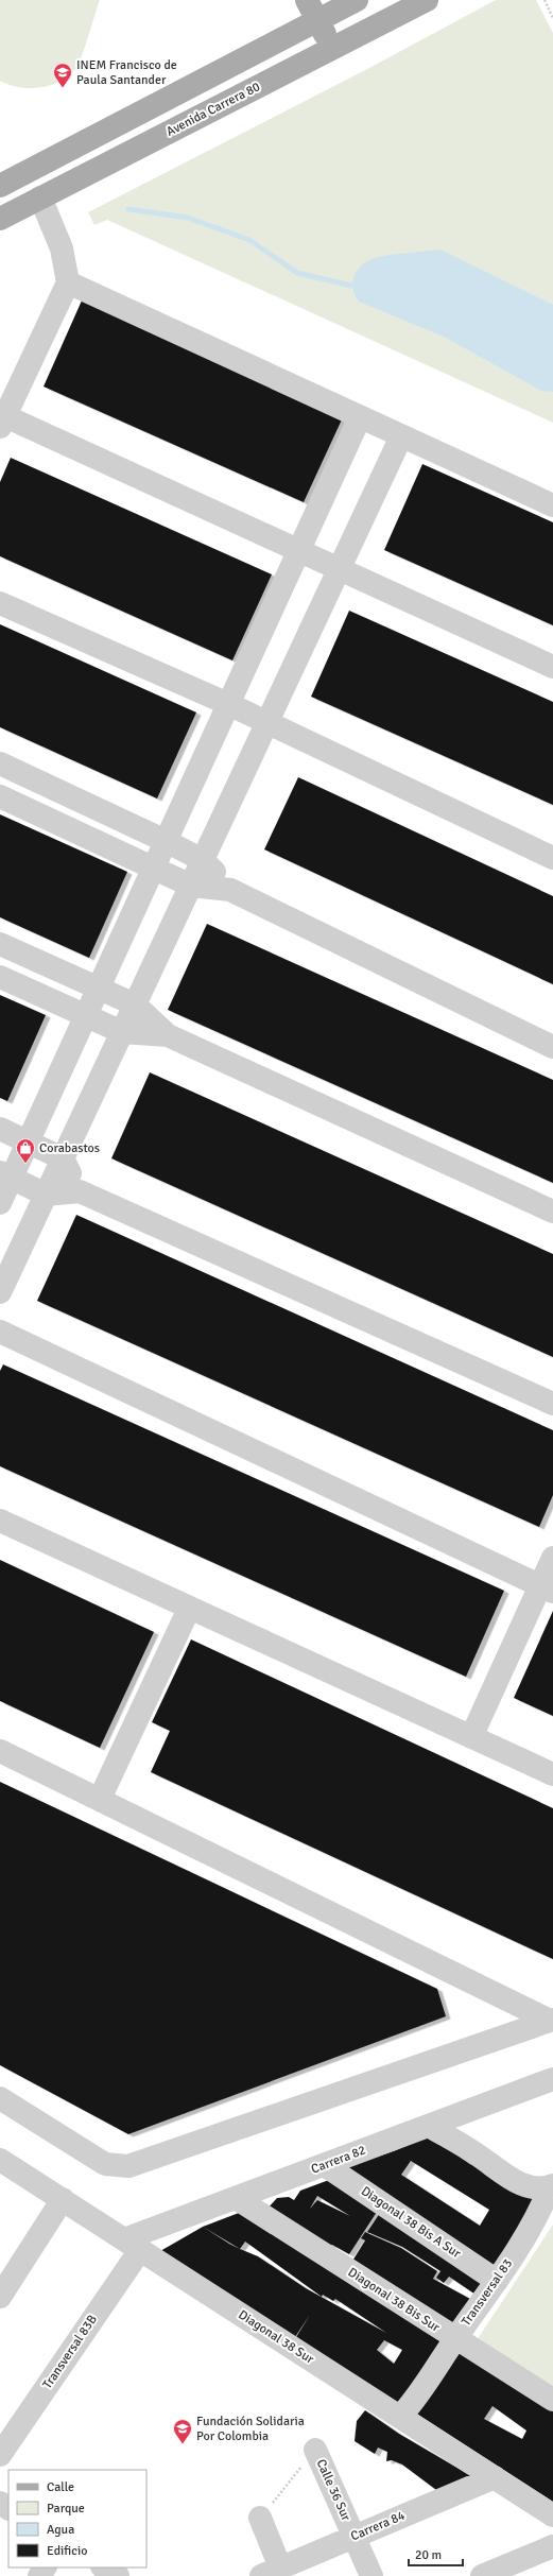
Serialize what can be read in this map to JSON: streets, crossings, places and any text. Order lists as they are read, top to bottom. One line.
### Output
{"streets":{"main road":["Avenida Carrera 80"],"street":["Carrera 82","Diagonal 38 Bis A Sur","Transversal 83","Diagonal 38 Bis Sur","Diagonal 38 Sur","Transversal 83B","Calle 36 Sur","Carrera 84"]},"crossings":[["Carrera 82","Diagonal 38 Bis A Sur"],["Carrera 82","Diagonal 38 Bis Sur"],["Carrera 82","Diagonal 38 Sur"],["Carrera 82","Transversal 83B"],["Diagonal 38 Bis A Sur","Transversal 83"],["Transversal 83","Diagonal 38 Bis Sur"],["Transversal 83","Diagonal 38 Sur"],["Diagonal 38 Sur","Transversal 83B"],["Diagonal 38 Sur","Carrera 84"],["Calle 36 Sur","Carrera 84"]],"places":{"school or university":["INEM Francisco de Paula Santander","Fundación Solidaria Por Colombia"],"shop":["Corabastos"]},"legend":["Calle","Parque","Agua","Edificio"],"scale_bar":"20 m"}
